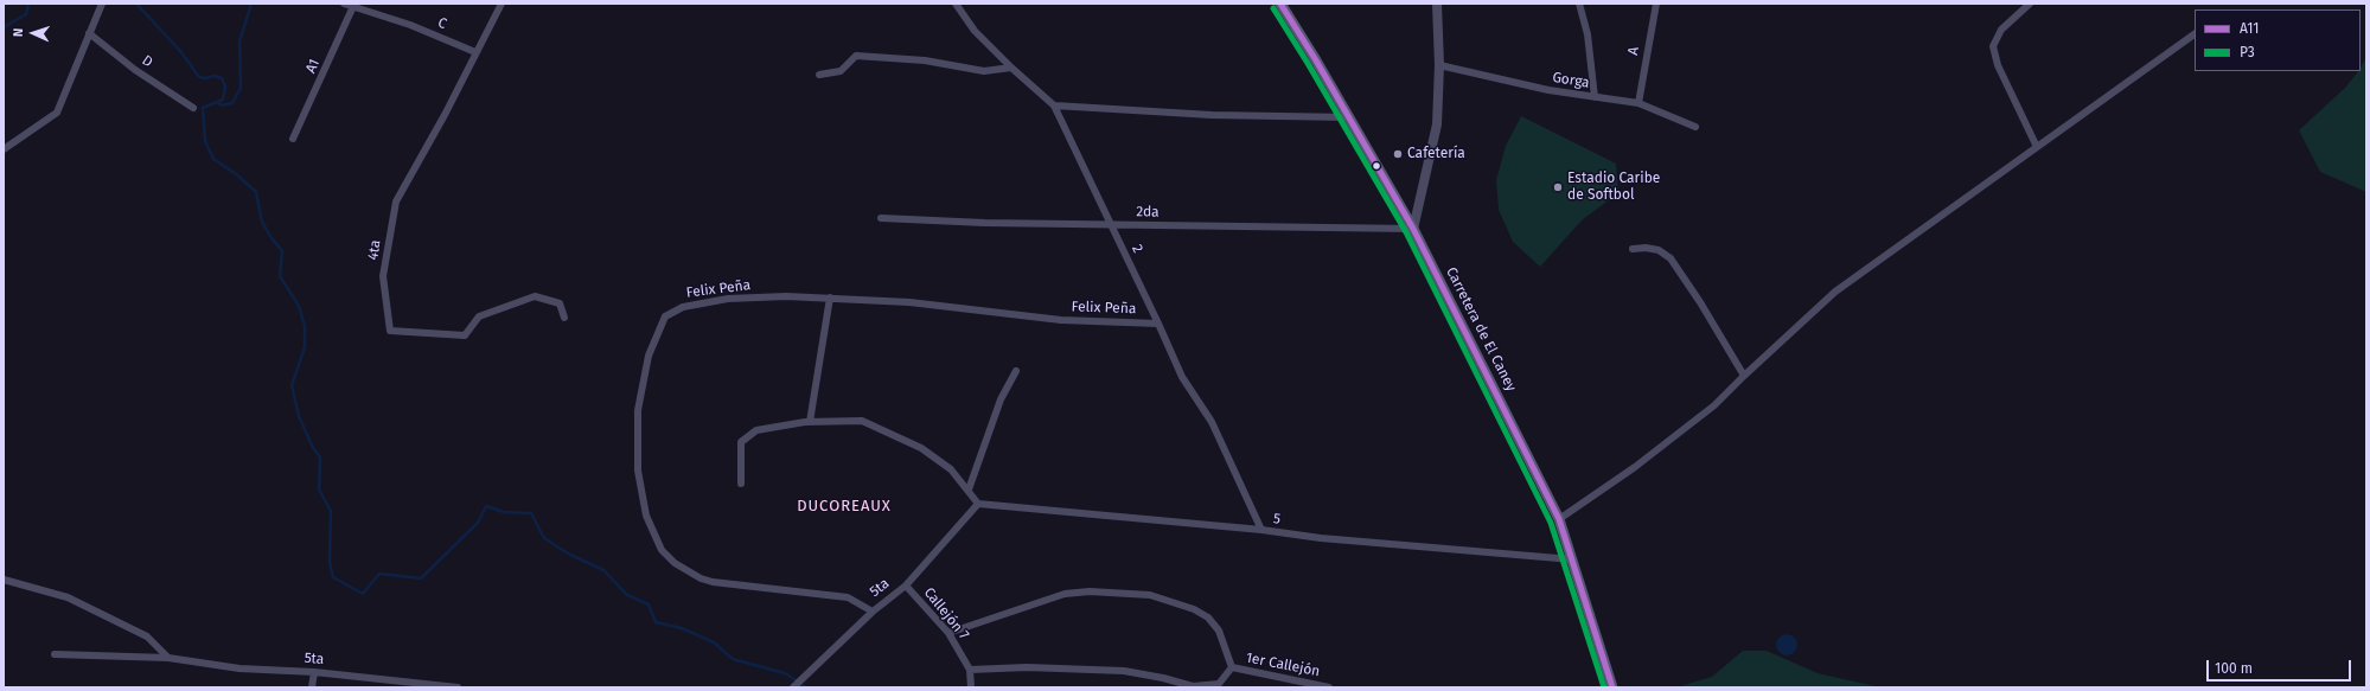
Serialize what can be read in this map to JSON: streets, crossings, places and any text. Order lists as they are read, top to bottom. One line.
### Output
{"streets":{"main road":["Carretera de El Caney"],"street":["C","A","D","A1","Gorga","2da","2","4ta","Felix Peña","5","5ta","Callejón 7","1er Callejón"]},"crossings":[["C","A1"],["C","4ta"],["A","Gorga"],["2da","2"],["2da","Carretera de El Caney"],["2","Felix Peña"],["2","5"],["Felix Peña","5ta"],["Carretera de El Caney","5"],["5","5ta"],["5ta","Callejón 7"]],"districts":["DUCOREAUX"],"places":["Cafetería","Estadio Caribe de Softbol"],"lines":["transit line A11","transit line P3"],"legend":["A11","P3"],"scale_bar":"100 m","north":"left"}
